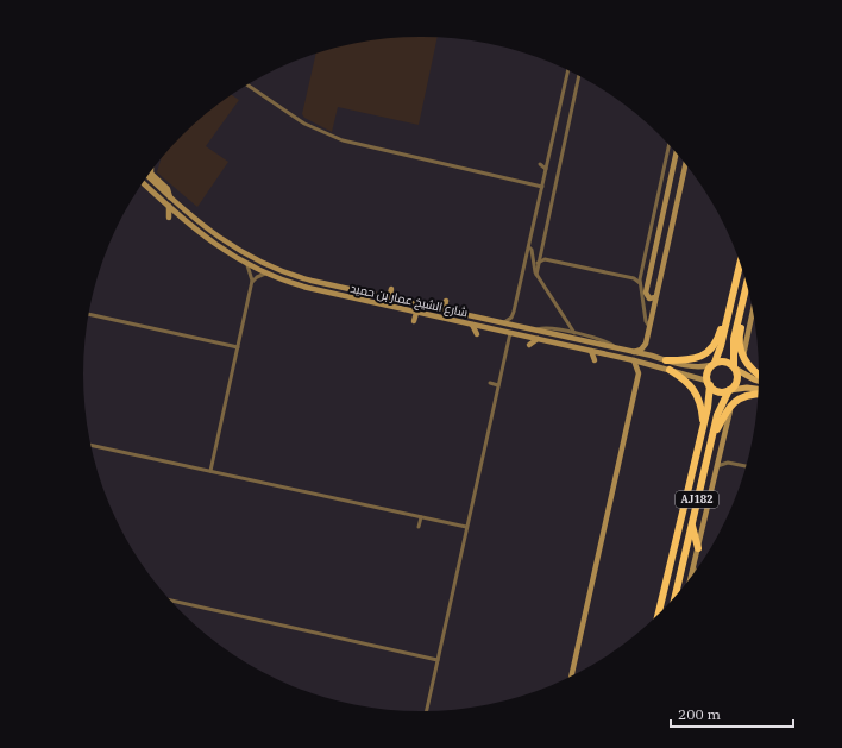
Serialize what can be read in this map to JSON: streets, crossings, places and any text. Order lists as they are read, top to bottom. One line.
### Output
{"streets":{"highway":["AJ182"],"street":["شارع الشيخ عمار بن حميد"]},"crossings":[["شارع الشيخ عمار بن حميد","AJ182"]],"scale_bar":"200 m"}
